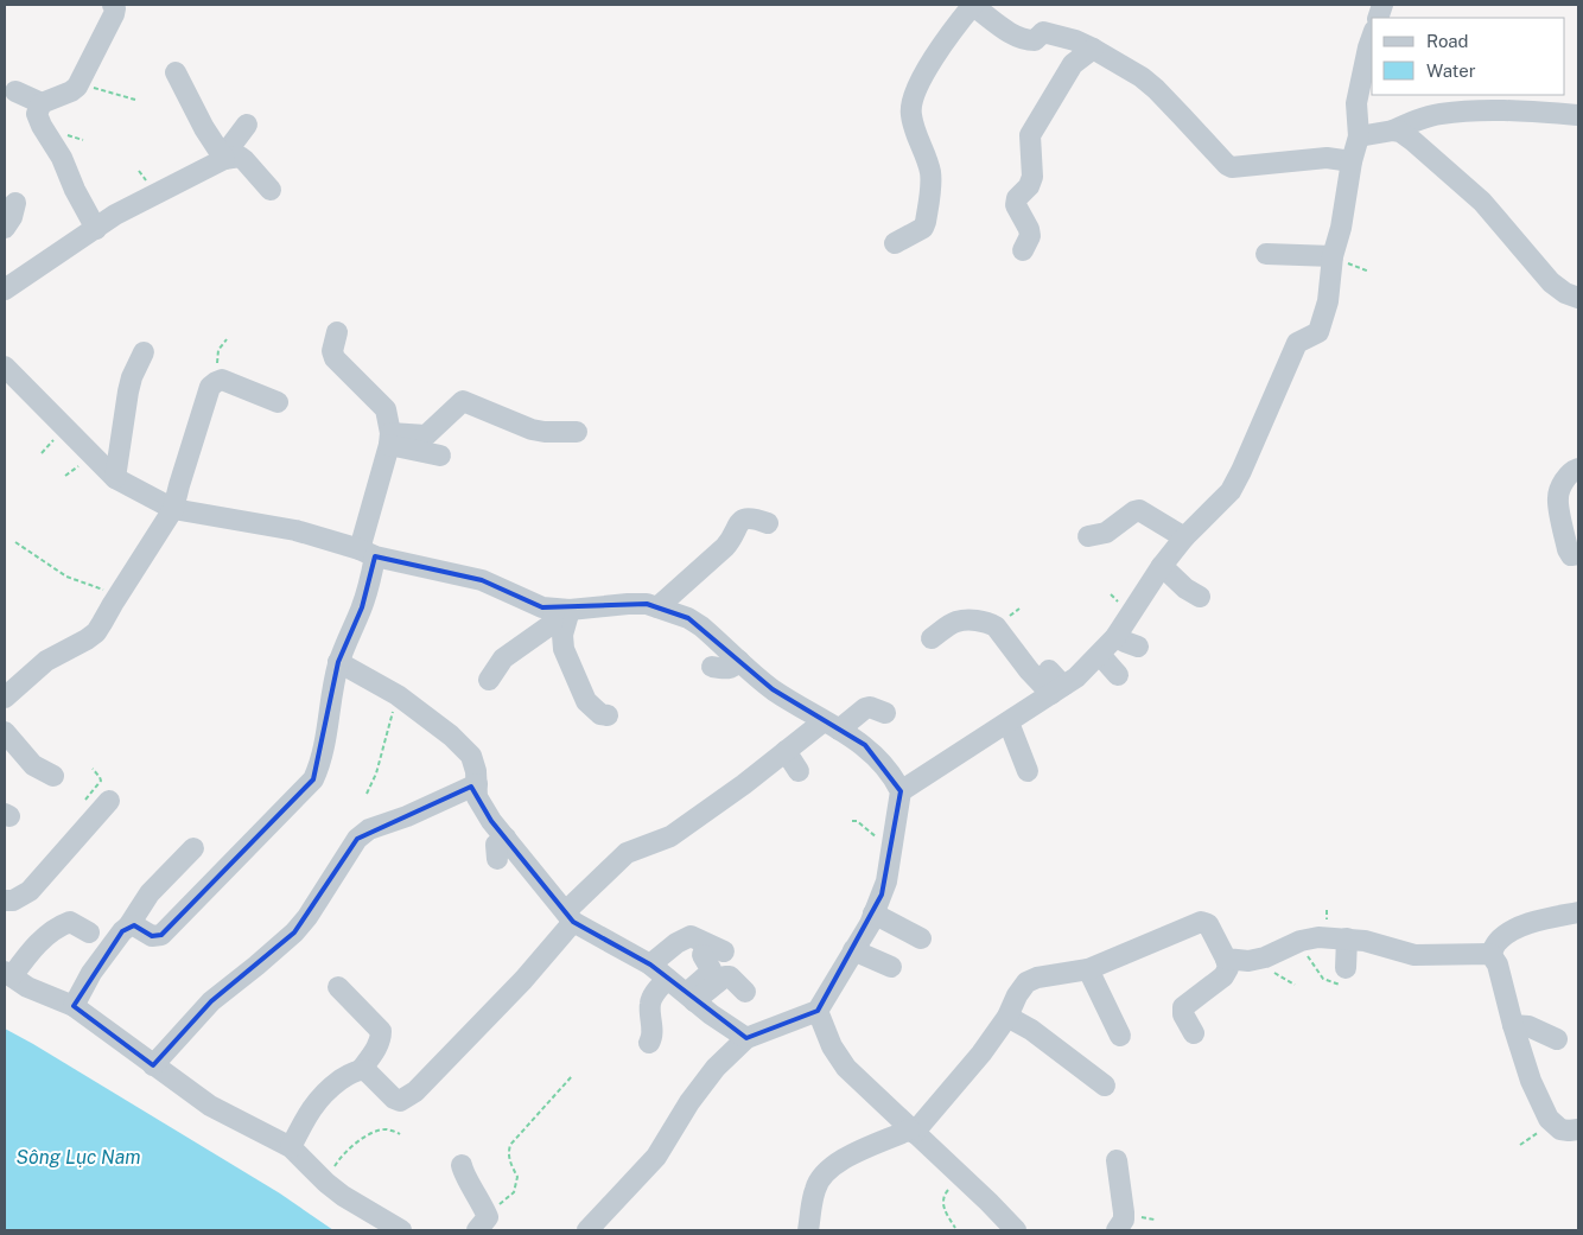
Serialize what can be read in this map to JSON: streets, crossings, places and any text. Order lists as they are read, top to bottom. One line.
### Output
{"water":["Sông Lục Nam"],"legend":["Road","Water"]}
